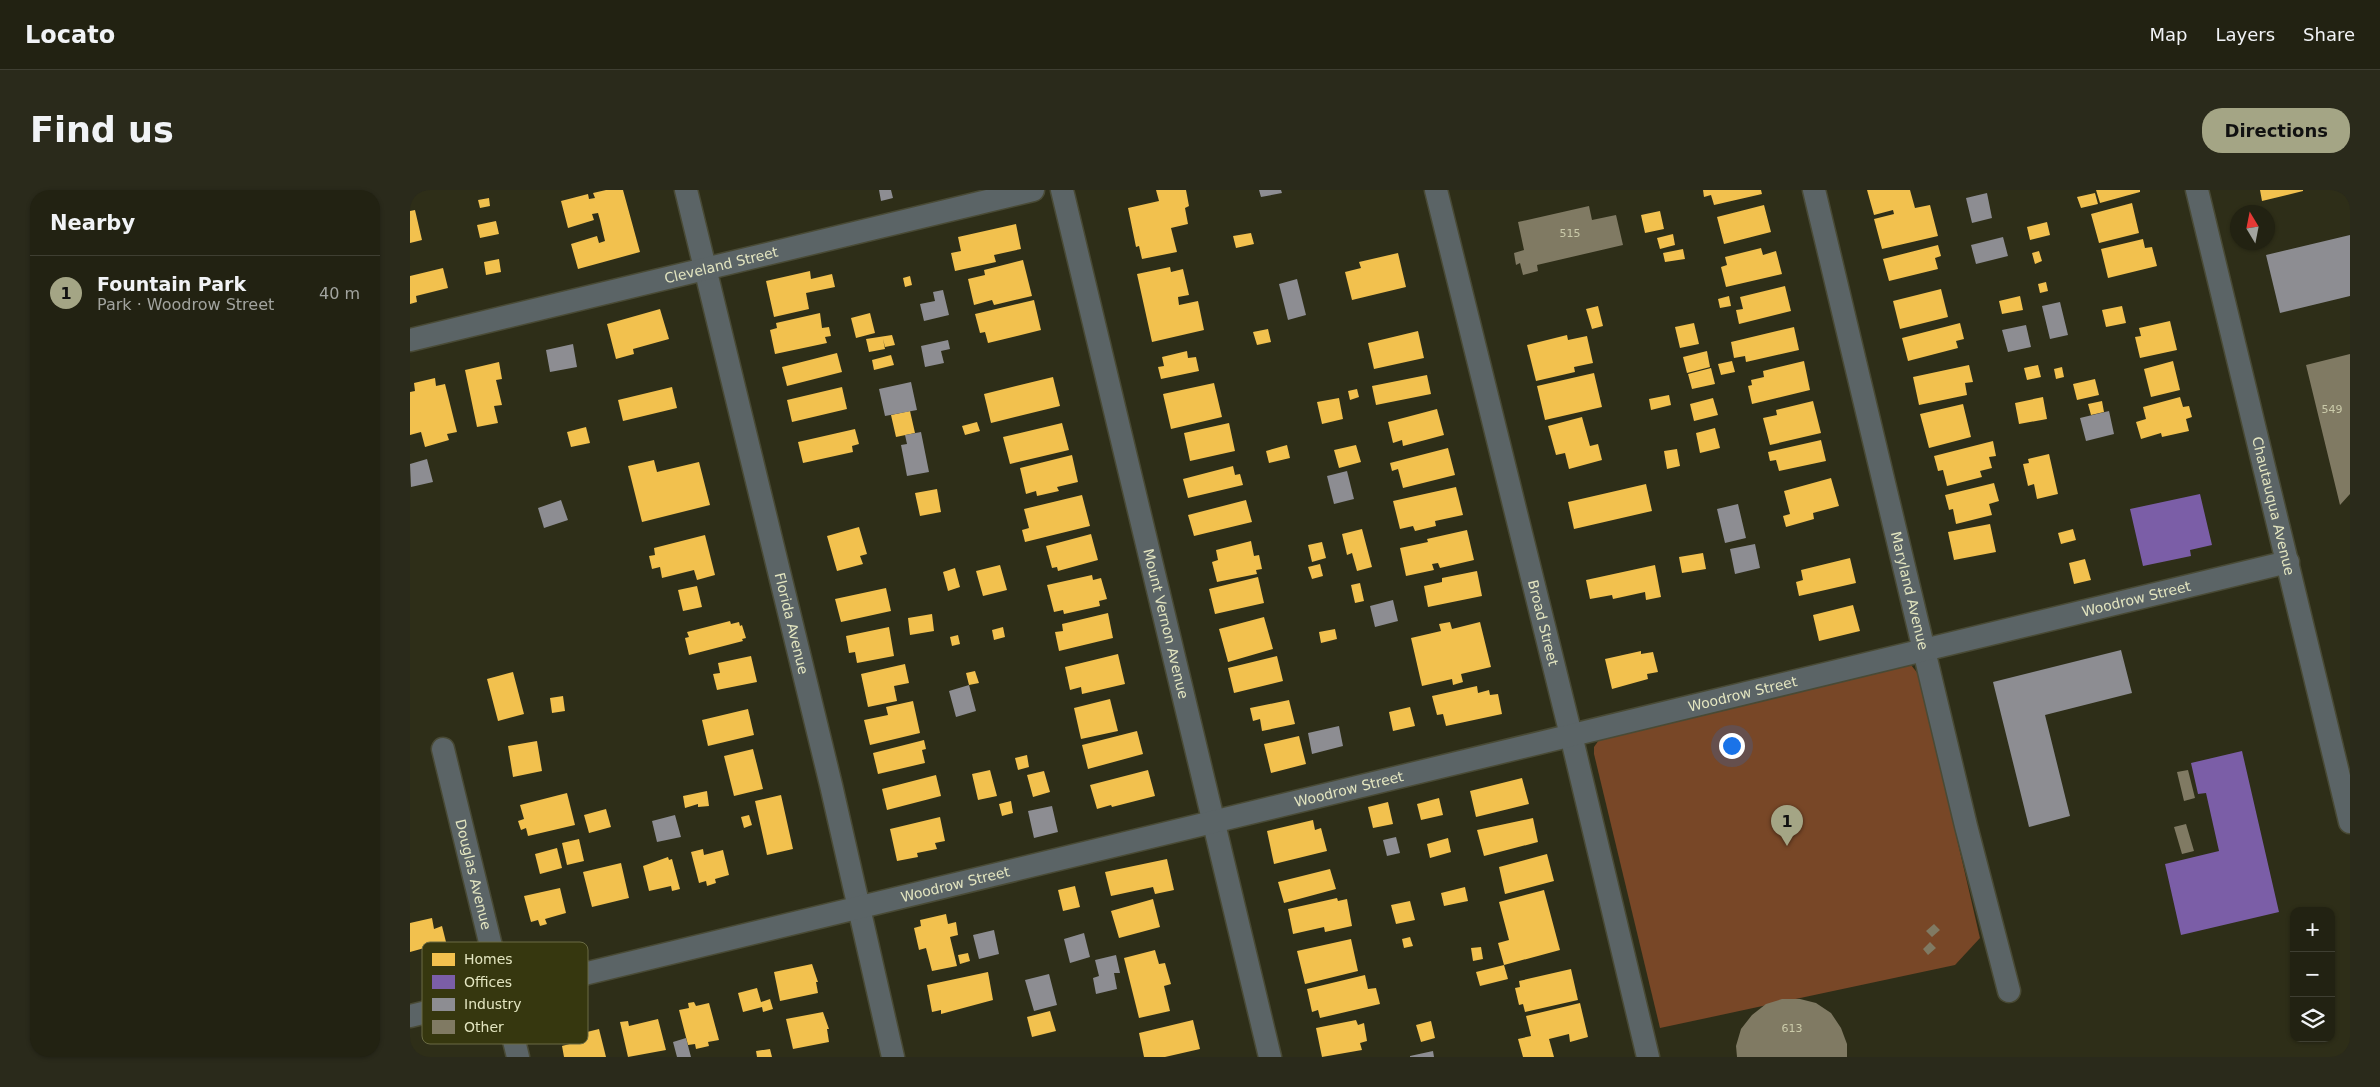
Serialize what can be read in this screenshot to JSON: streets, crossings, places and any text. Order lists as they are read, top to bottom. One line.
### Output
{"streets":{"street":["Cleveland Street","Chautauqua Avenue","Maryland Avenue","Woodrow Street","Florida Avenue","Broad Street","Mount Vernon Avenue","Douglas Avenue"]},"crossings":[["Cleveland Street","Florida Avenue"],["Chautauqua Avenue","Woodrow Street"],["Maryland Avenue","Woodrow Street"],["Woodrow Street","Florida Avenue"],["Woodrow Street","Broad Street"],["Woodrow Street","Mount Vernon Avenue"]],"house_numbers":["515","549","613"],"legend":["Homes","Offices","Industry","Other"],"north":"top","page":{"header":"Locato","nav":["Map","Layers","Share"],"buttons":"Directions","title":"Find us","heading":"Nearby","list":[{"mark":"1","name":"Fountain Park","note":"Park · Woodrow Street","value":"40 m"}],"pins":"1","map_buttons":["+","−"]}}
